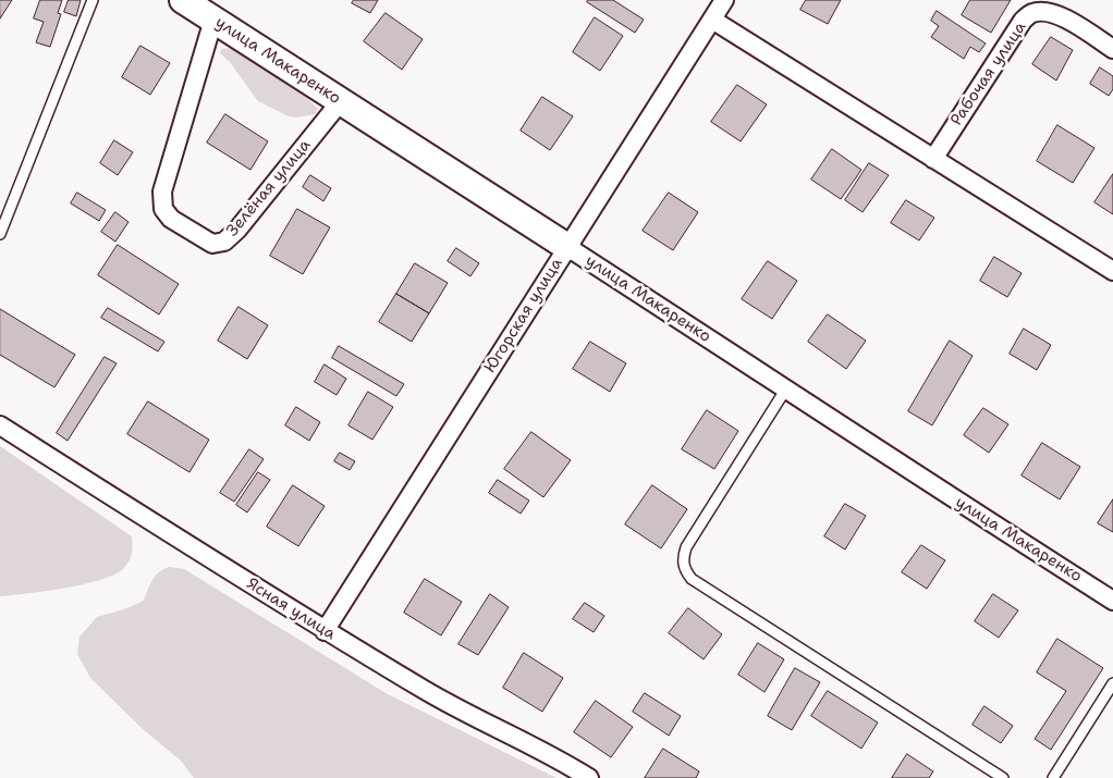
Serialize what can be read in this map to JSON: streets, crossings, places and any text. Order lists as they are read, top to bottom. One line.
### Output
{"streets":{"street":["улица Макаренко","Рабочая улица","Зелёная улица","Югорская улица","Ясная улица"]},"crossings":[["улица Макаренко","Зелёная улица"],["улица Макаренко","Югорская улица"],["Югорская улица","Ясная улица"]]}
